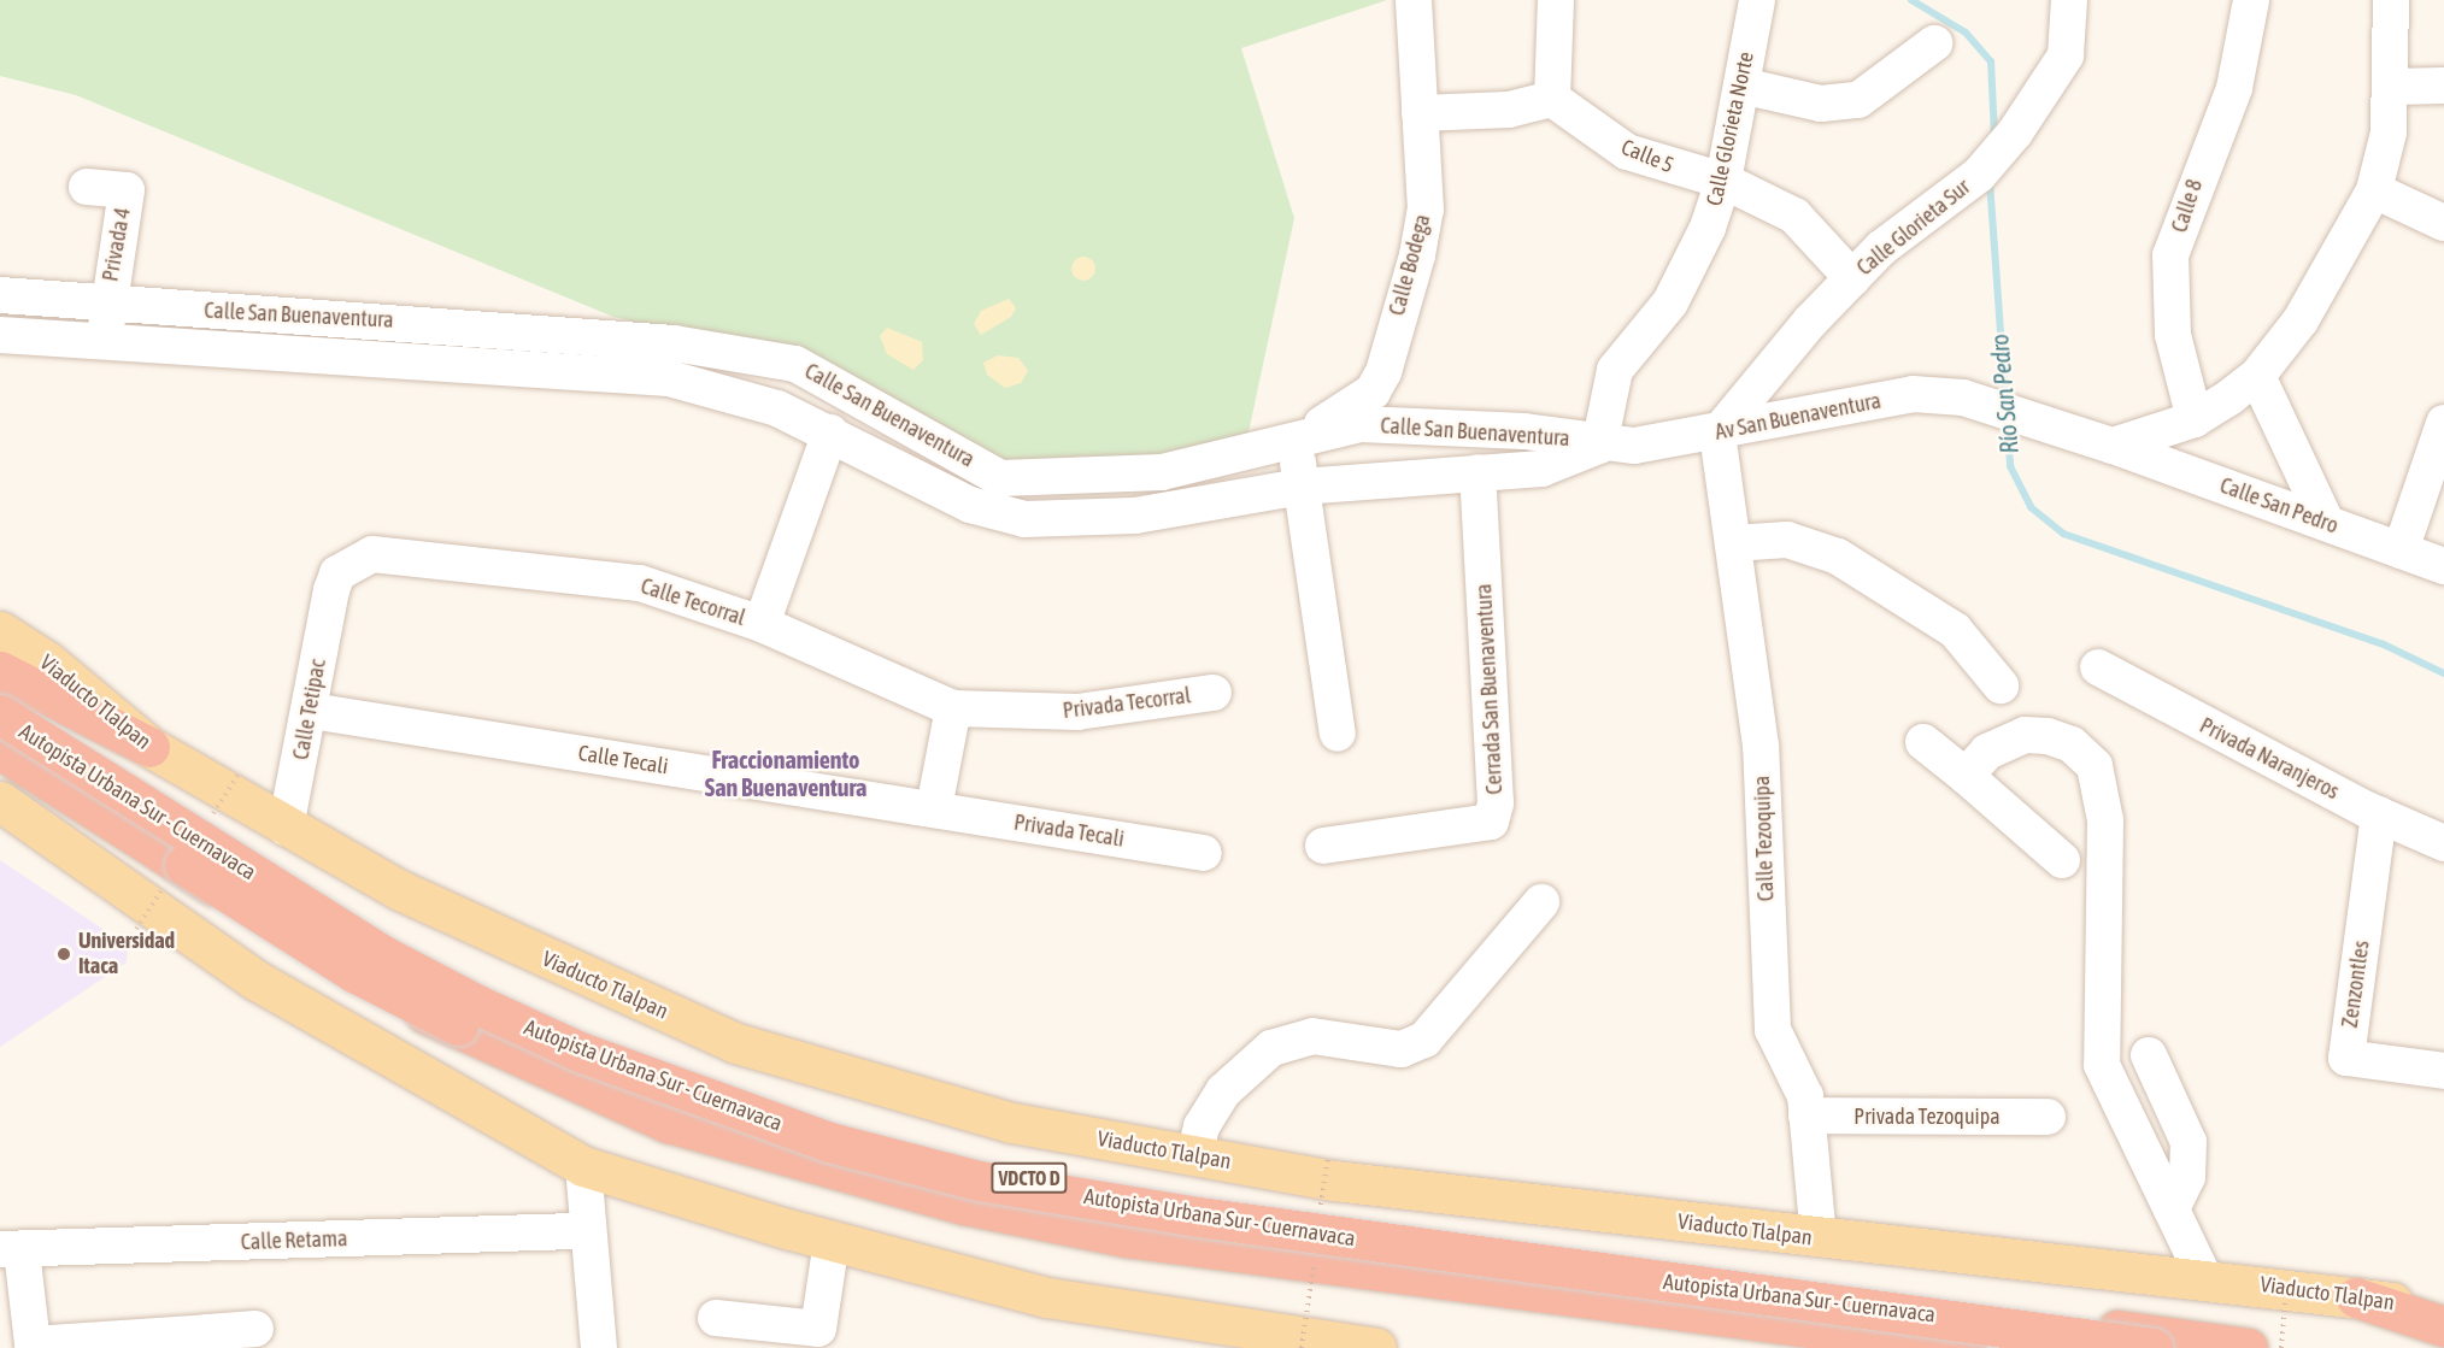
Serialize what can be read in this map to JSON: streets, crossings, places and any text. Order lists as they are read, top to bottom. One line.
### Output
{"streets":{"highway":["Autopista Urbana Sur - Cuernavaca","VDCTO D"],"main road":["Viaducto Tlalpan"],"street":["Calle Glorieta Norte","Calle 5","Calle 8","Calle Glorieta Sur","Privada 4","Calle Bodega","Calle San Buenaventura","Av San Buenaventura","Calle San Pedro","Calle Tecorral","Cerrada San Buenaventura","Privada Tecorral","Calle Tetipac","Privada Naranjeros","Calle Tecali","Privada Tecali","Calle Tezoquipa","Zenzontles","Privada Tezoquipa","Calle Retama"]},"crossings":[["Calle Glorieta Norte","Calle 5"],["Calle Glorieta Norte","Calle San Buenaventura"],["Calle Glorieta Norte","Av San Buenaventura"],["Calle 5","Calle Glorieta Sur"],["Calle Glorieta Sur","Av San Buenaventura"],["Calle Glorieta Sur","Calle Tezoquipa"],["Privada 4","Calle San Buenaventura"],["Calle Bodega","Calle San Buenaventura"],["Calle San Buenaventura","Av San Buenaventura"],["Calle San Buenaventura","Calle Tecorral"],["Calle San Buenaventura","Cerrada San Buenaventura"],["Av San Buenaventura","Calle San Pedro"],["Av San Buenaventura","Calle Tezoquipa"],["Calle Tecorral","Privada Tecorral"],["Calle Tecorral","Calle Tetipac"],["Viaducto Tlalpan","Calle Tetipac"],["Viaducto Tlalpan","Calle Tezoquipa"],["Calle Tetipac","Calle Tecali"],["Privada Naranjeros","Zenzontles"],["Calle Tecali","Privada Tecali"],["Autopista Urbana Sur - Cuernavaca","VDCTO D"],["Calle Tezoquipa","Privada Tezoquipa"]],"districts":["Fraccionamiento San Buenaventura"],"water":["Río San Pedro"],"places":["Universidad Itaca"]}
